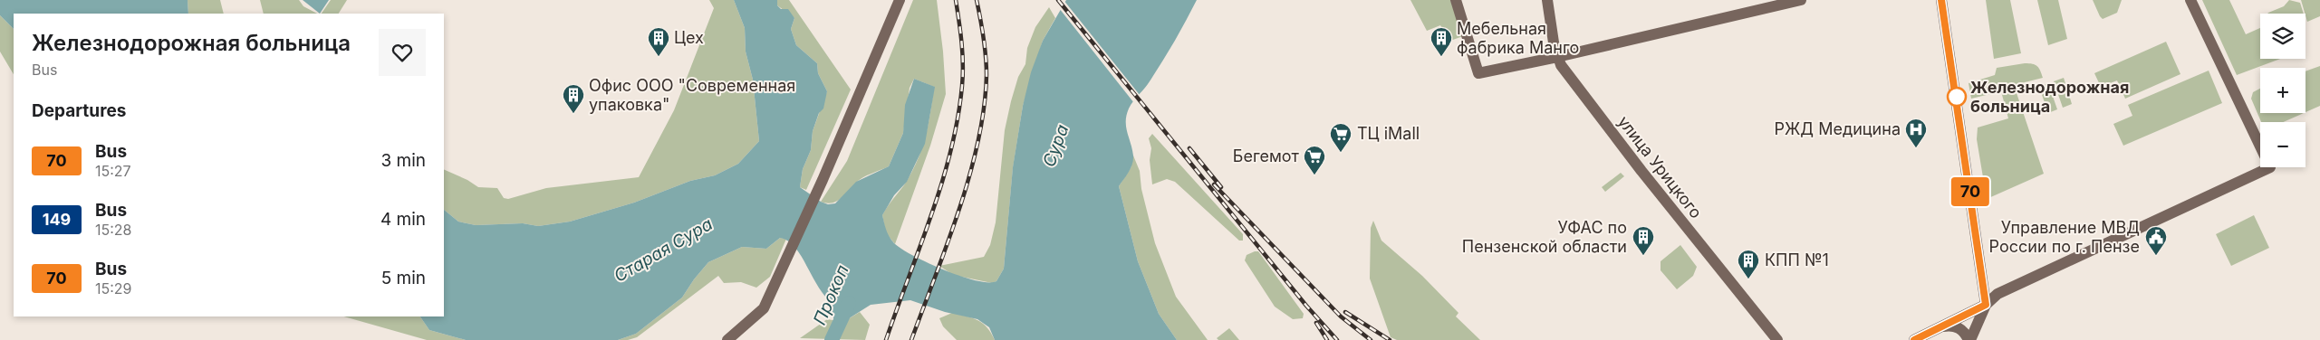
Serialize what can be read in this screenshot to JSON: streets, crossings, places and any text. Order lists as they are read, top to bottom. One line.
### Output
{"streets":{"main road":["улица Урицкого"]},"water":["Сура","Старая Сура","Прокоп"],"places":{"building":["Цех","Мебельная фабрика Манго","Офис ООО \"Современная упаковка\"","УФАС по Пензенской области","КПП №1"],"other":["Железнодорожная больница"],"hospital":["РЖД Медицина"],"supermarket":["ТЦ iMall","Бегемот"],"public building":["Управление МВД России по г. Пензе"]},"lines":["bus line 70"],"page":{"on_map":"70","map_buttons":["+","−"],"heading":[["Железнодорожная больница","Bus"],"Departures"],"list":[{"mark":"70","name":"Bus","note":"15:27","value":"3 min"},{"mark":"149","name":"Bus","note":"15:28","value":"4 min"},{"mark":"70","name":"Bus","note":"15:29","value":"5 min"}]}}
